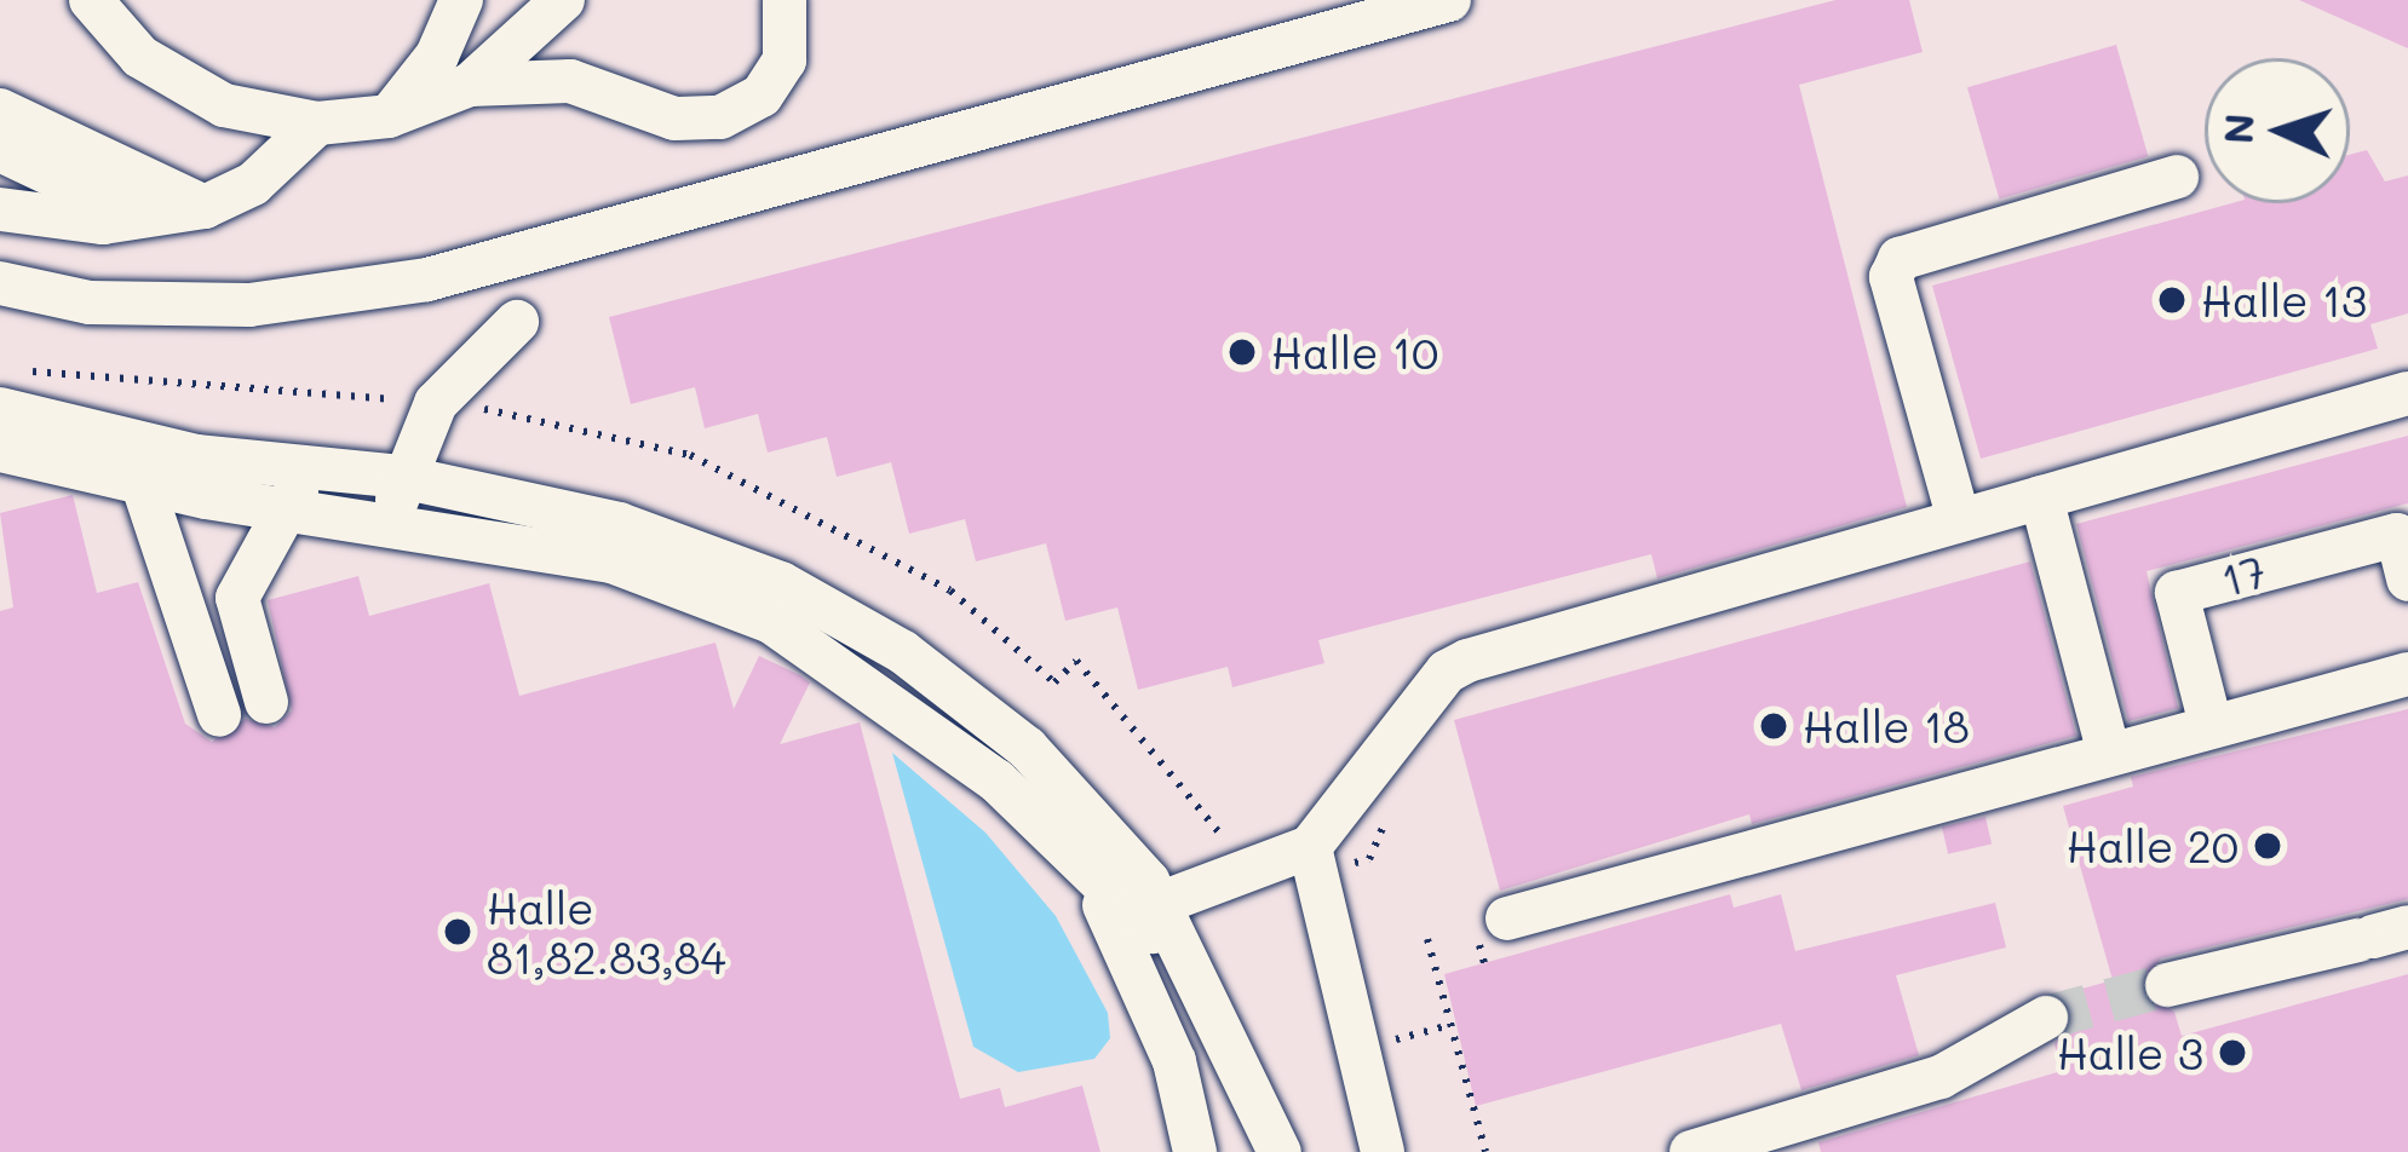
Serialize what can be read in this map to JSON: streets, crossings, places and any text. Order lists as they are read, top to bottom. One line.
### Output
{"streets":{"street":["17"]},"places":["Halle 13","Halle 10","Halle 18","Halle 20","Halle 81,82.83,84","Halle 3"],"north":"left"}
